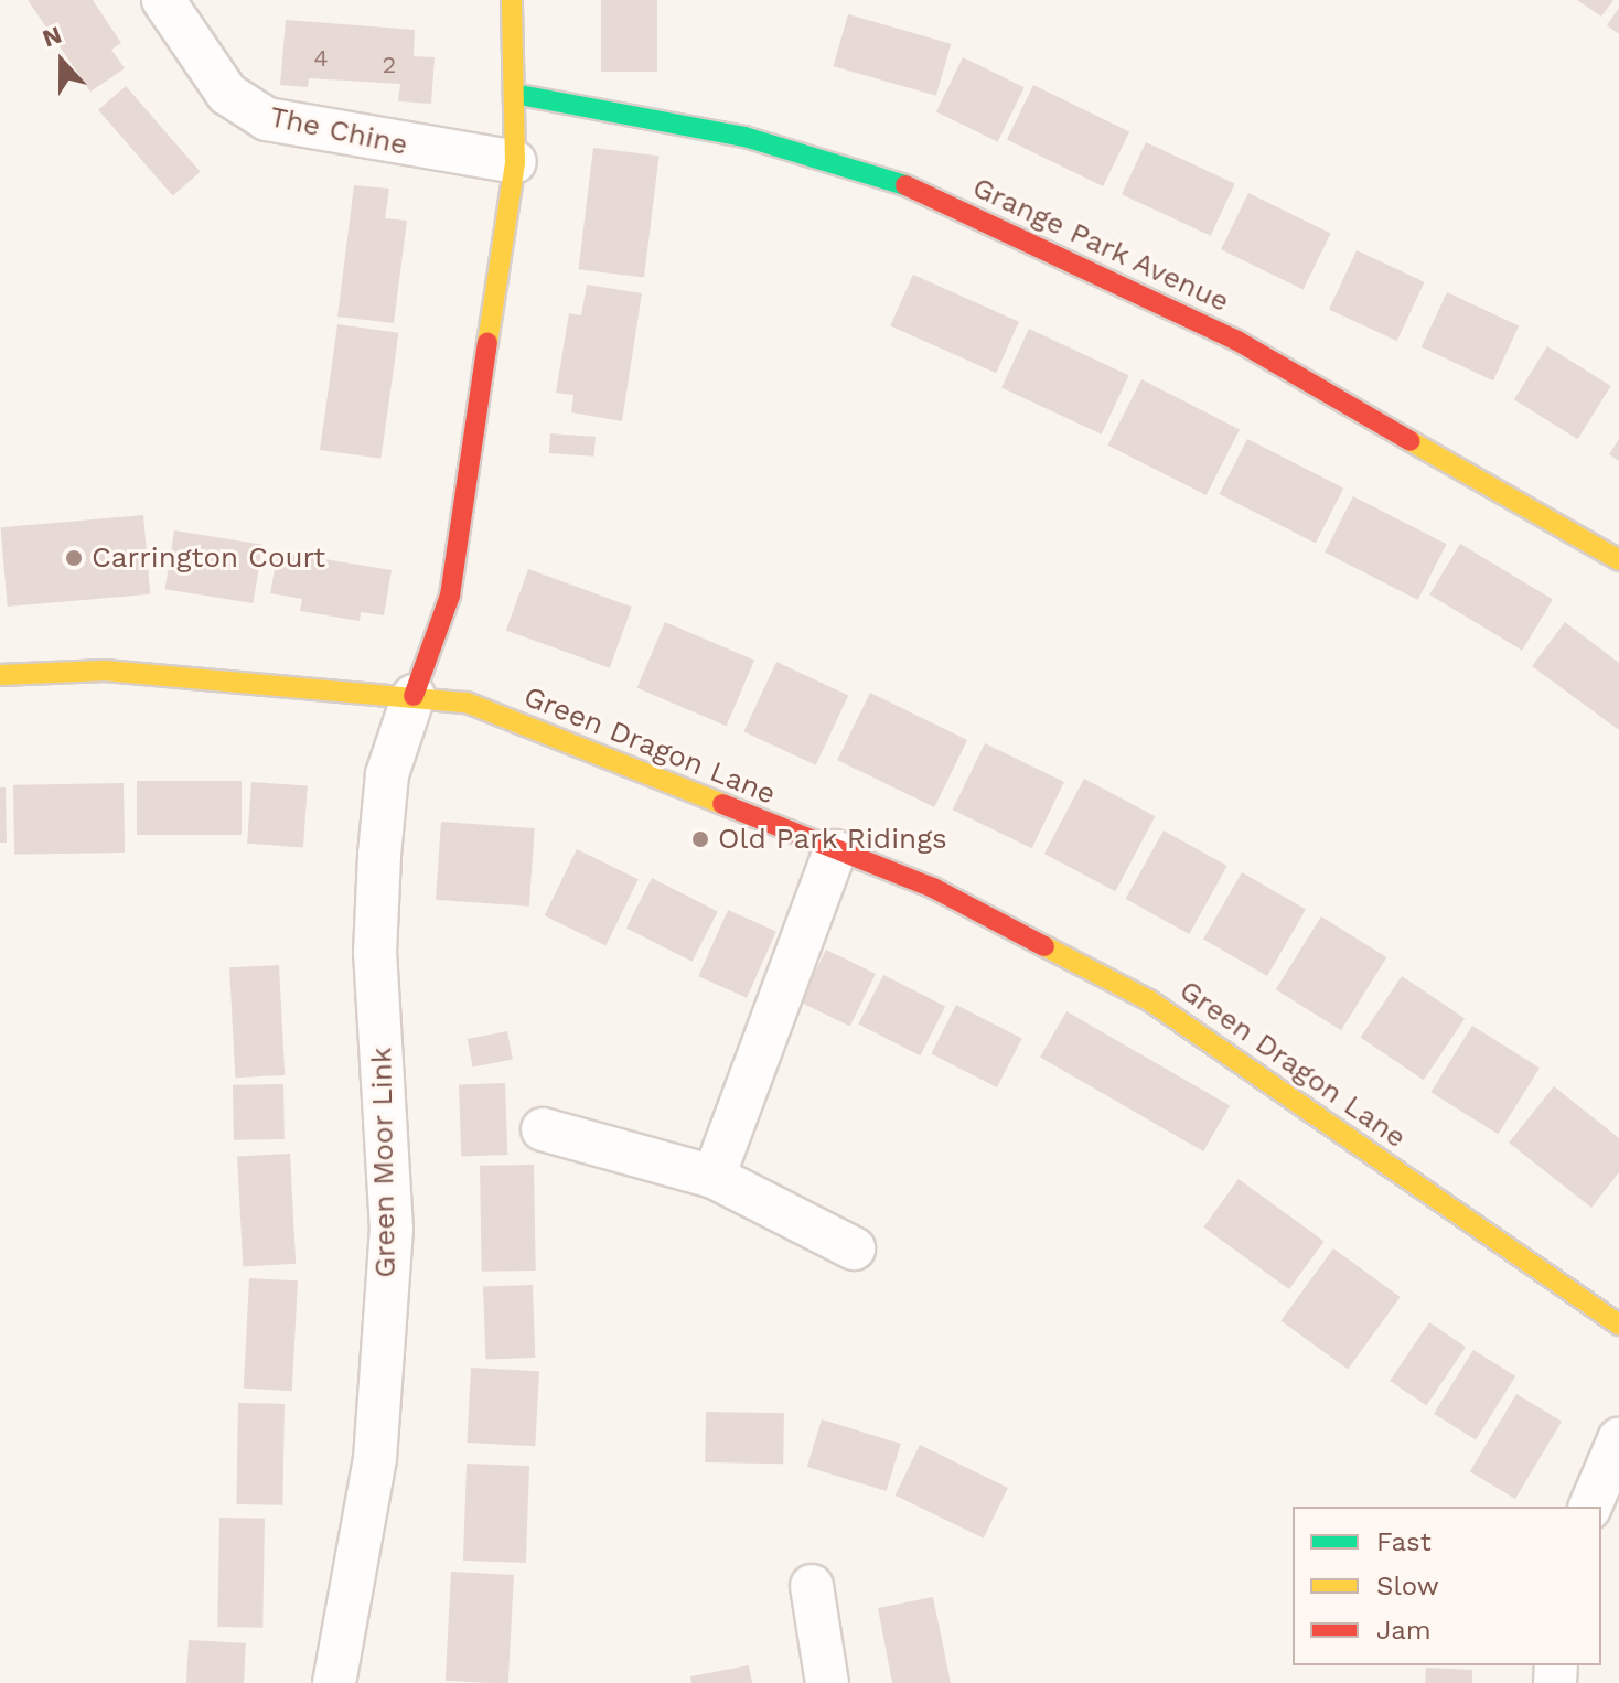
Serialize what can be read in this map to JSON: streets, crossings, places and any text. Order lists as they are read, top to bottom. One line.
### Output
{"streets":{"street":["The Chine","Grange Park Avenue","Green Dragon Lane","Green Moor Link"]},"crossings":[["Green Dragon Lane","Green Moor Link"]],"places":["Carrington Court","Old Park Ridings"],"house_numbers":["4","2"],"legend":["Fast","Slow","Jam"],"north":"top"}
